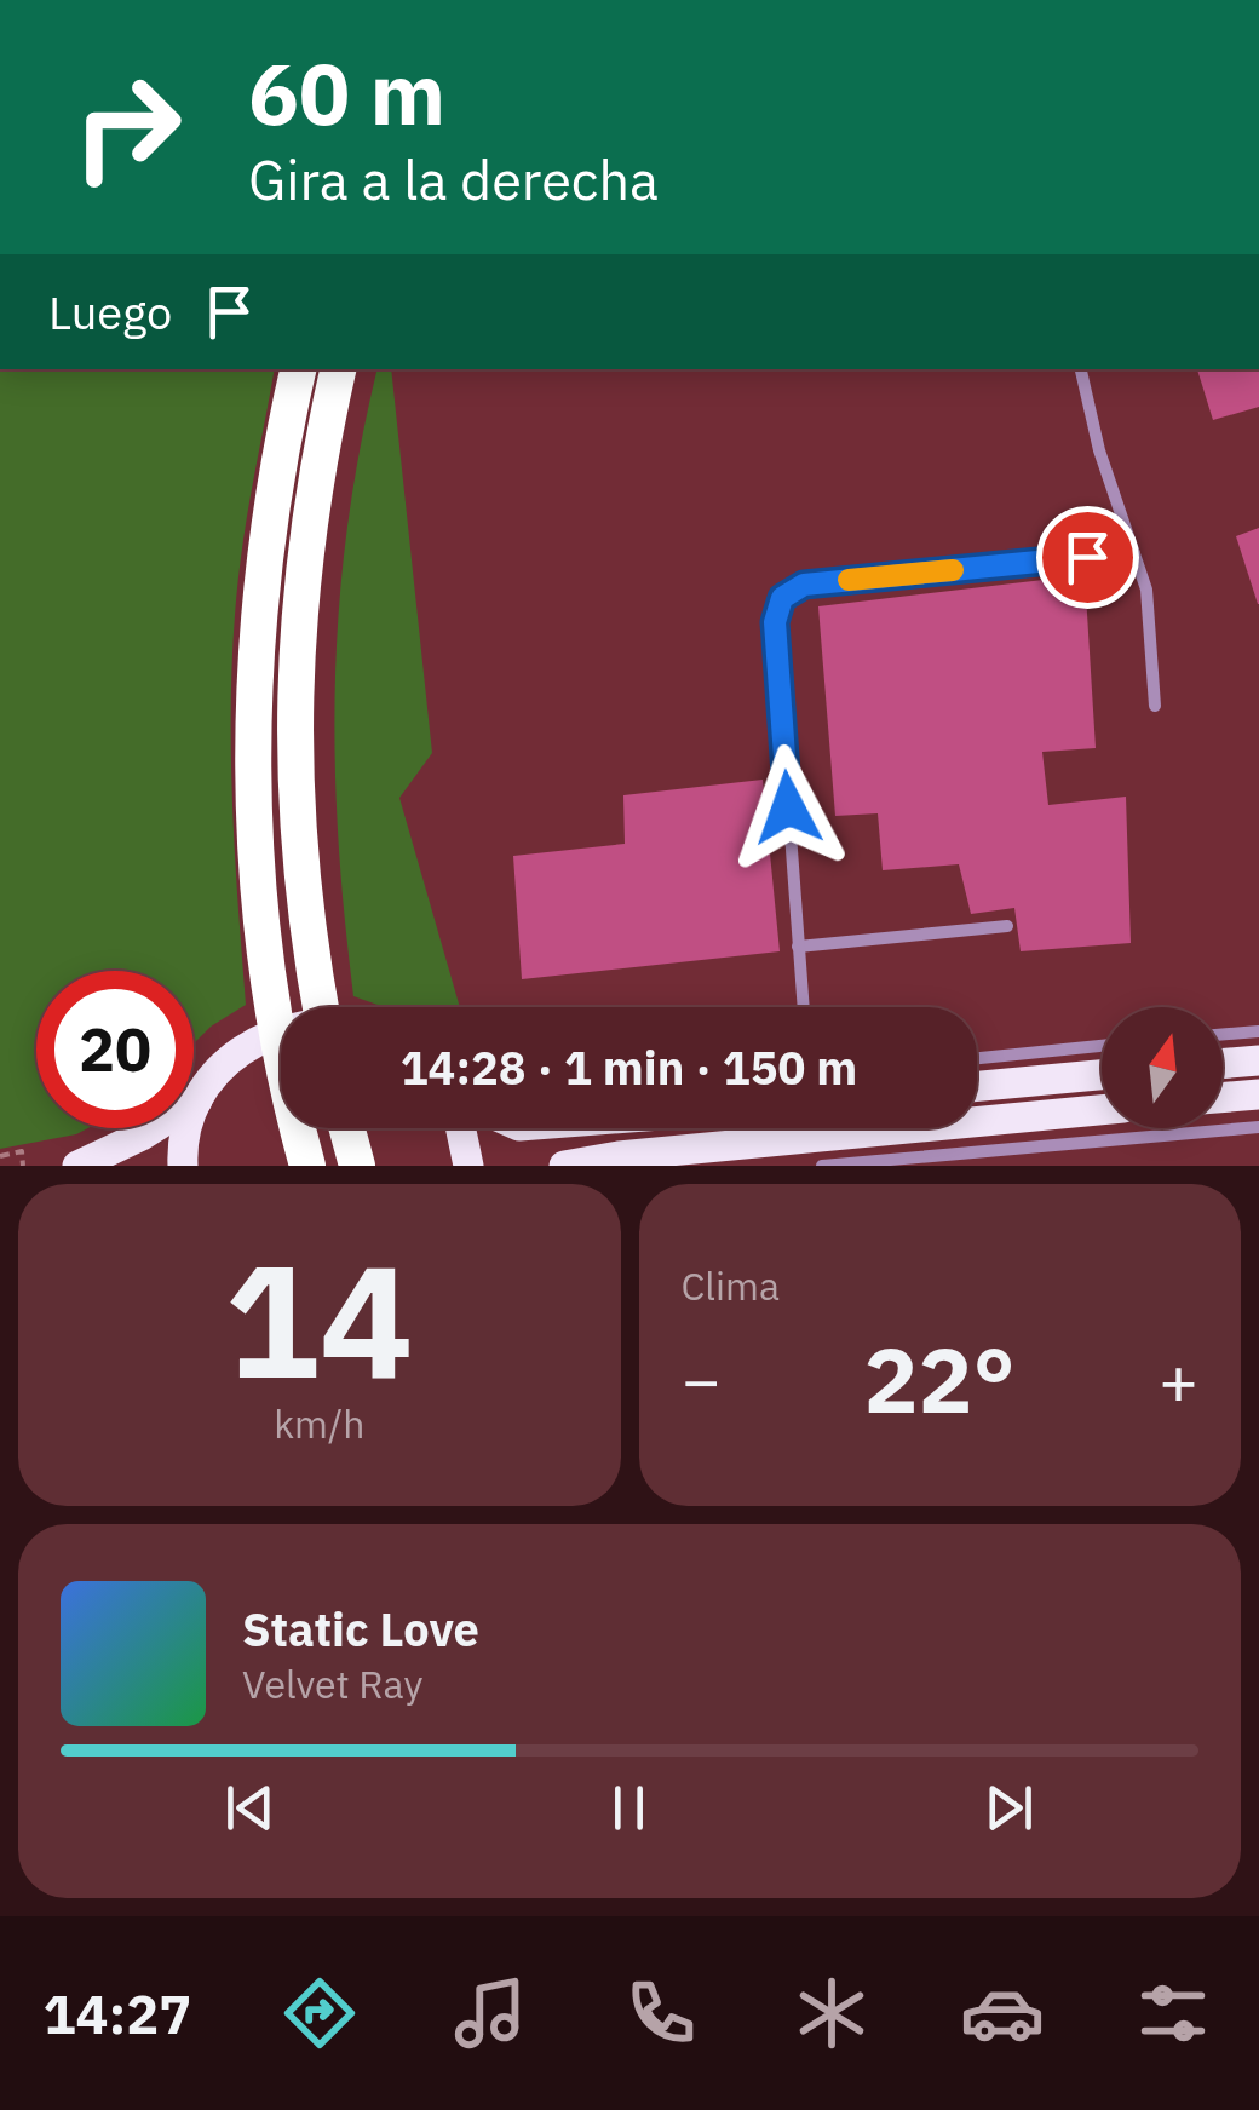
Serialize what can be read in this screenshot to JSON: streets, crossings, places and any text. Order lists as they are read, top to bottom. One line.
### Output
{"north":"top","page":{"turn":["60 m","Gira a la derecha"],"then":"Luego","limit":"20","trip":"14:28 · 1 min · 150 m","tile":[["14","km/h"],"Clima"],"heat":["−","22°","+"],"song":["Static Love","Velvet Ray"],"tabs":"14:27"}}
